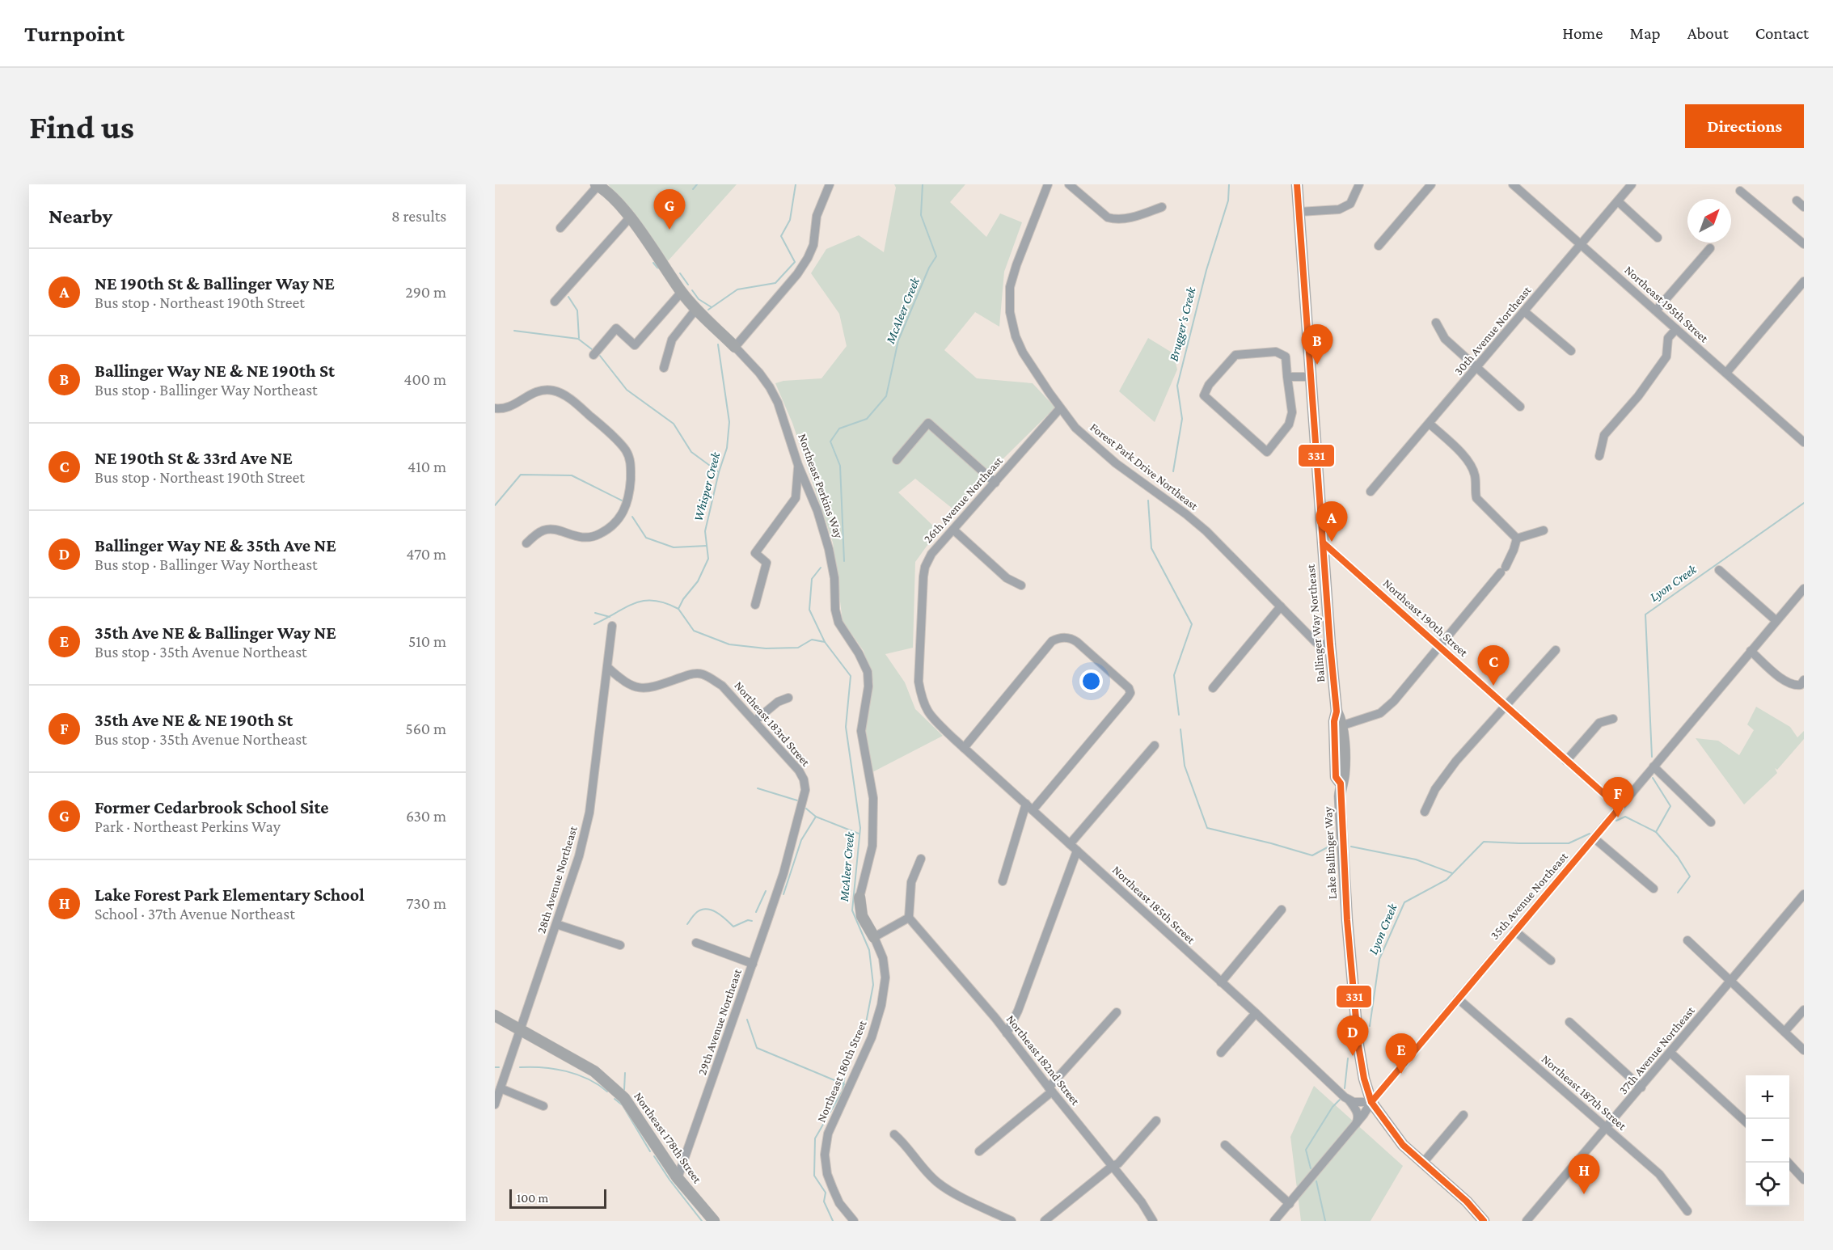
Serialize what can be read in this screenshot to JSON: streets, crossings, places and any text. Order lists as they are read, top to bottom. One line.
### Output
{"streets":{"main road":["Northeast Perkins Way","Ballinger Way Northeast","Lake Ballinger Way","Northeast 178th Street"],"street":["Northeast 195th Street","30th Avenue Northeast","Forest Park Drive Northeast","26th Avenue Northeast","Northeast 190th Street","Northeast 183rd Street","28th Avenue Northeast","35th Avenue Northeast","Northeast 185th Street","29th Avenue Northeast","37th Avenue Northeast","Northeast 182nd Street","Northeast 180th Street","Northeast 187th Street"]},"crossings":[["Northeast 195th Street","30th Avenue Northeast"],["Forest Park Drive Northeast","26th Avenue Northeast"],["Forest Park Drive Northeast","Ballinger Way Northeast"],["Northeast Perkins Way","Northeast 180th Street"],["26th Avenue Northeast","Northeast 185th Street"],["Northeast 190th Street","Ballinger Way Northeast"],["Northeast 190th Street","35th Avenue Northeast"],["Ballinger Way Northeast","Lake Ballinger Way"],["Northeast 183rd Street","28th Avenue Northeast"],["Northeast 183rd Street","29th Avenue Northeast"],["Lake Ballinger Way","35th Avenue Northeast"],["28th Avenue Northeast","Northeast 178th Street"],["35th Avenue Northeast","Northeast 187th Street"],["29th Avenue Northeast","Northeast 178th Street"],["37th Avenue Northeast","Northeast 187th Street"]],"water":["McAleer Creek","Brugger's Creek","Whisper Creek","Lyon Creek"],"lines":["transit line 331"],"scale_bar":"100 m","north":"top right","page":{"header":"Turnpoint","nav":["Home","Map","About","Contact"],"buttons":"Directions","title":"Find us","heading":["Nearby","8 results"],"pins":["G","B","A","C","F","D","E","H"],"list":[{"mark":"A","name":"NE 190th St & Ballinger Way NE","note":"Bus stop · Northeast 190th Street","value":"290 m"},{"mark":"B","name":"Ballinger Way NE & NE 190th St","note":"Bus stop · Ballinger Way Northeast","value":"400 m"},{"mark":"C","name":"NE 190th St & 33rd Ave NE","note":"Bus stop · Northeast 190th Street","value":"410 m"},{"mark":"D","name":"Ballinger Way NE & 35th Ave NE","note":"Bus stop · Ballinger Way Northeast","value":"470 m"},{"mark":"E","name":"35th Ave NE & Ballinger Way NE","note":"Bus stop · 35th Avenue Northeast","value":"510 m"},{"mark":"F","name":"35th Ave NE & NE 190th St","note":"Bus stop · 35th Avenue Northeast","value":"560 m"},{"mark":"G","name":"Former Cedarbrook School Site","note":"Park · Northeast Perkins Way","value":"630 m"},{"mark":"H","name":"Lake Forest Park Elementary School","note":"School · 37th Avenue Northeast","value":"730 m"}],"map_buttons":["+","−"],"scale":"100 m"}}
